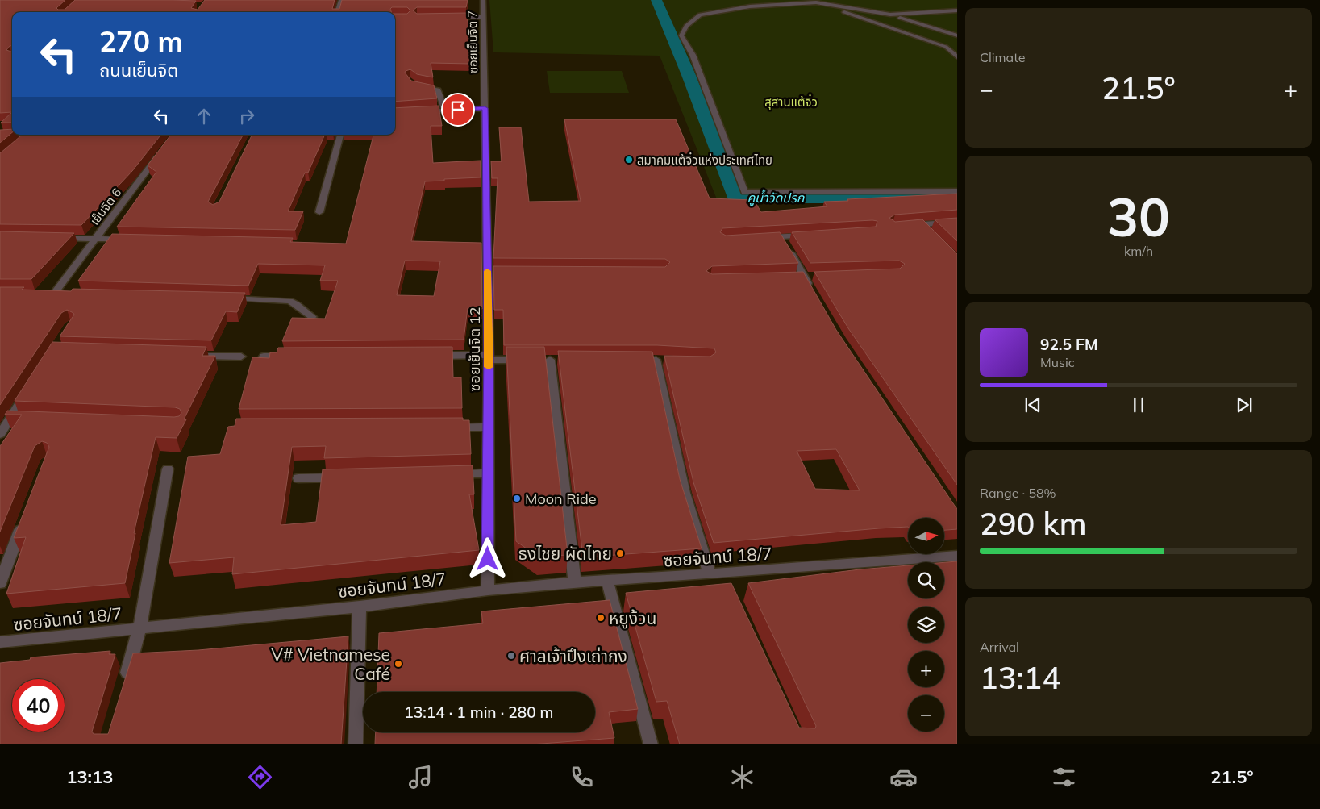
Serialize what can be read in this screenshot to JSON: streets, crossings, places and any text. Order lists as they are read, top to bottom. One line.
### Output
{"streets":{"street":["ซอยเย็นจิต 7","เย็นจิต 6","ซอยเย็นจิต 12","ซอยจันทน์ 18/7"]},"crossings":[["ซอยเย็นจิต 7","ซอยเย็นจิต 12"],["ซอยเย็นจิต 12","ซอยจันทน์ 18/7"]],"water":["คูน้ำวัดปรก"],"parks":["สุสานแต้จิ๋ว"],"places":["สมาคมแต้จิ๋วแห่งประเทศไทย","Moon Ride","ธงไชย ผัดไทย","หยูง้วน","ศาลเจ้าปึงเถ่ากง","V# Vietnamese Café"],"north":"right","page":{"tile":["Climate",["30","km/h"],["Range · 58%","290 km"],["Arrival","13:14"]],"turn":["270 m","ถนนเย็นจิต"],"heat":["−","21.5°","+"],"song":["92.5 FM","Music"],"map_buttons":["+","−"],"limit":"40","trip":"13:14 · 1 min · 280 m","tabs":["13:13","21.5°"]}}
